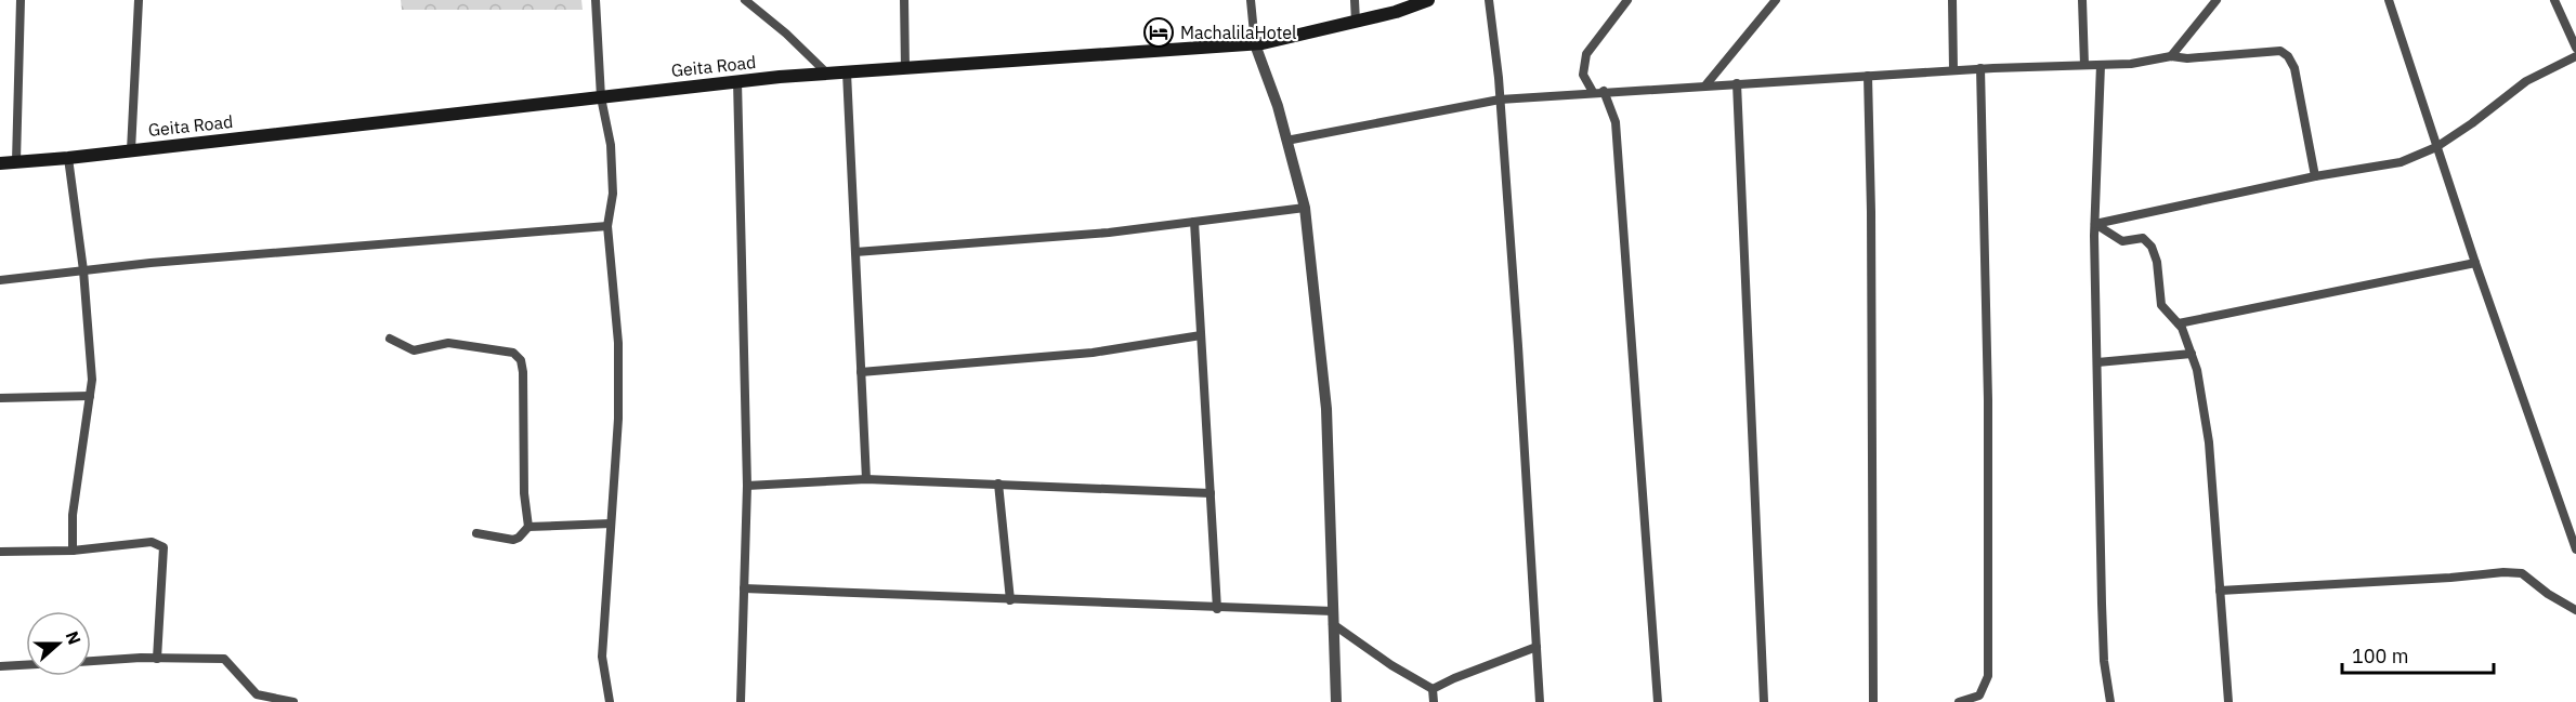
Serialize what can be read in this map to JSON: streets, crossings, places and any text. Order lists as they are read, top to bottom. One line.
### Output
{"streets":{"main road":["Geita Road"]},"places":{"hotel":["MachalilaHotel"]},"scale_bar":"100 m","north":"right"}
